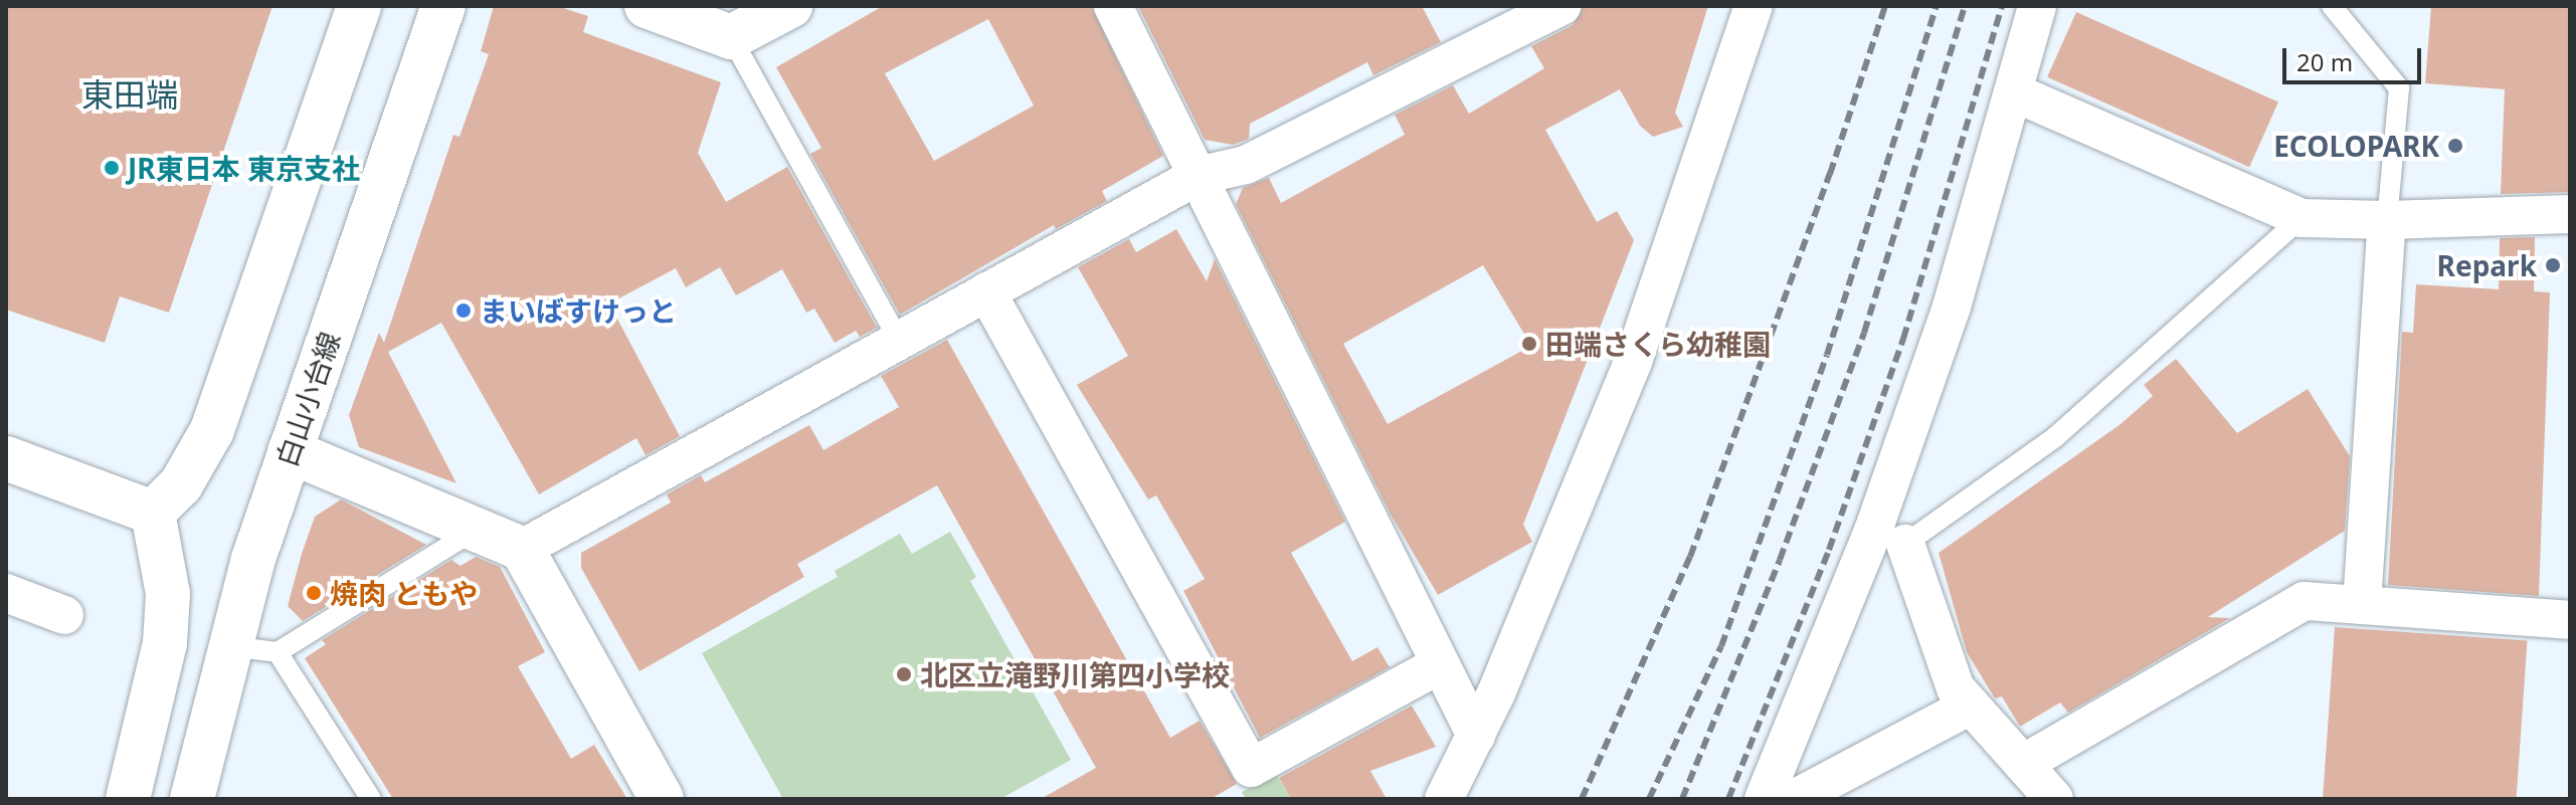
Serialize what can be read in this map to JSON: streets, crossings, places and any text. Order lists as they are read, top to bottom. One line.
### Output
{"streets":{"main road":["白山小台線"]},"districts":["東田端"],"places":["ECOLOPARK","JR東日本 東京支社","Repark","まいばすけっと","田端さくら幼稚園","焼肉 ともや","北区立滝野川第四小学校"],"scale_bar":"20 m"}
